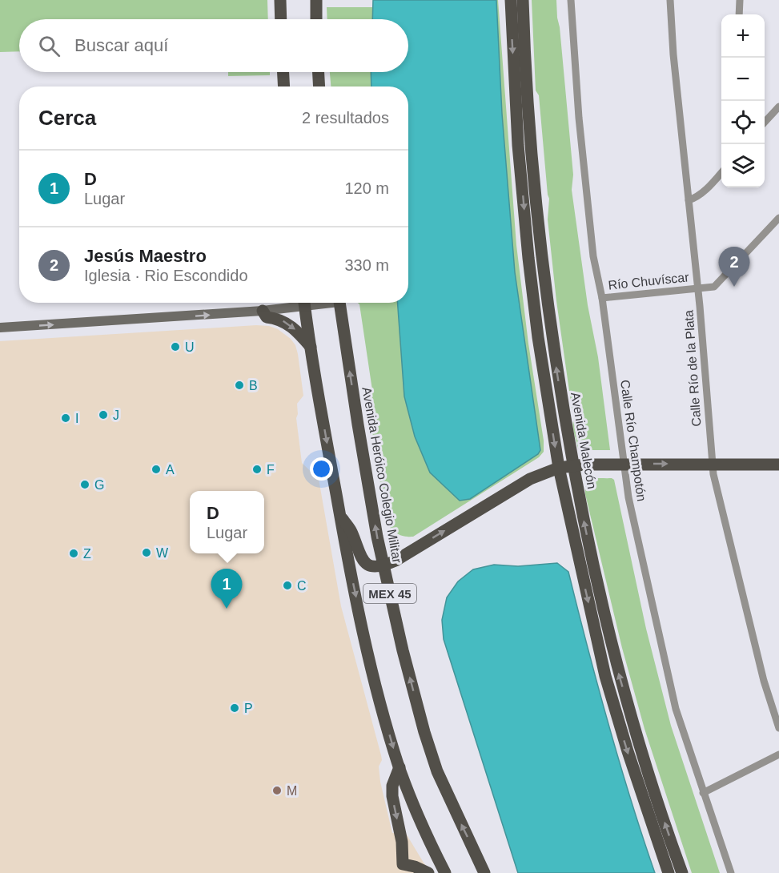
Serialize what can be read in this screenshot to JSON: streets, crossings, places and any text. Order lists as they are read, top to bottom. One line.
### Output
{"streets":{"main road":["Avenida Malecón","Avenida Heróico Colegio Militar","MEX 45"],"street":["Río Chuvíscar","Calle Río de la Plata","Calle Río Champotón"]},"crossings":[["Río Chuvíscar","Calle Río de la Plata"],["Río Chuvíscar","Calle Río Champotón"]],"places":["U","B","J","I","A","F","G","W","Z","C","P","M"],"page":{"map_buttons":["+","−"],"search":"Buscar aquí","heading":["Cerca","2 resultados"],"list":[{"mark":"1","name":"D","note":"Lugar","value":"120 m"},{"mark":"2","name":"Jesús Maestro","note":"Iglesia · Rio Escondido","value":"330 m"}],"pins":["2","1"],"popup":["D","Lugar"]}}
